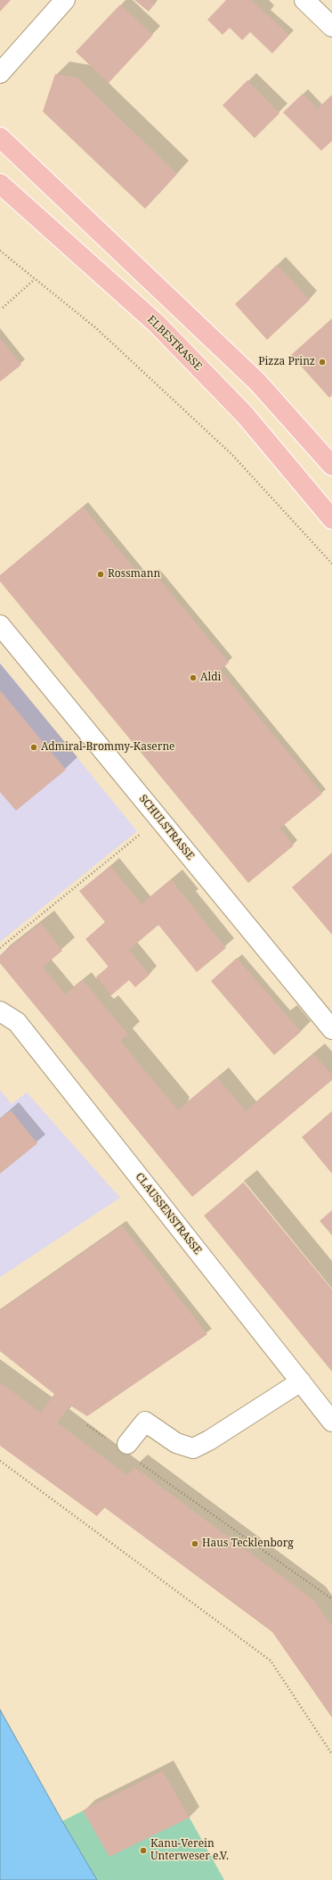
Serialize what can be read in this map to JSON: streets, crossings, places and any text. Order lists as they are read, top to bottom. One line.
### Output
{"streets":{"main road":["ELBESTRASSE"],"street":["SCHULSTRASSE","CLAUSSENSTRASSE"]},"places":["Pizza Prinz","Rossmann","Aldi","Admiral-Brommy-Kaserne","Haus Tecklenborg","Kanu-Verein Unterweser e.V."]}
